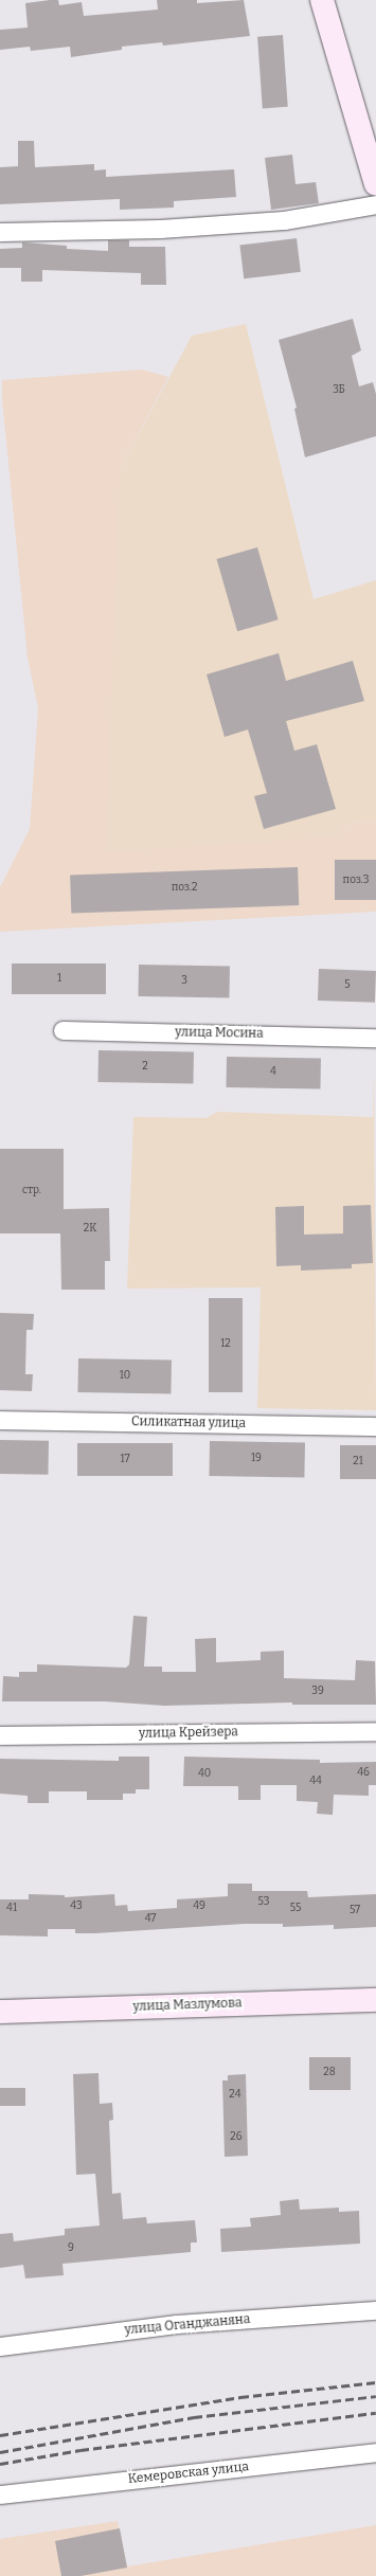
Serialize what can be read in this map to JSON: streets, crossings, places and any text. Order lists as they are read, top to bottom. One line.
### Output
{"streets":{"street":["улица Мосина","Силикатная улица","улица Крейзера","улица Мазлумова","улица Оганджаняна","Кемеровская улица"]},"house_numbers":["3Б","поз.3","поз.2","1","3","5","2","4","стр.","2К","12","10","19","17","21","39","46","40","44","53","43","49","41","55","57","47","28","24","26","9"]}
